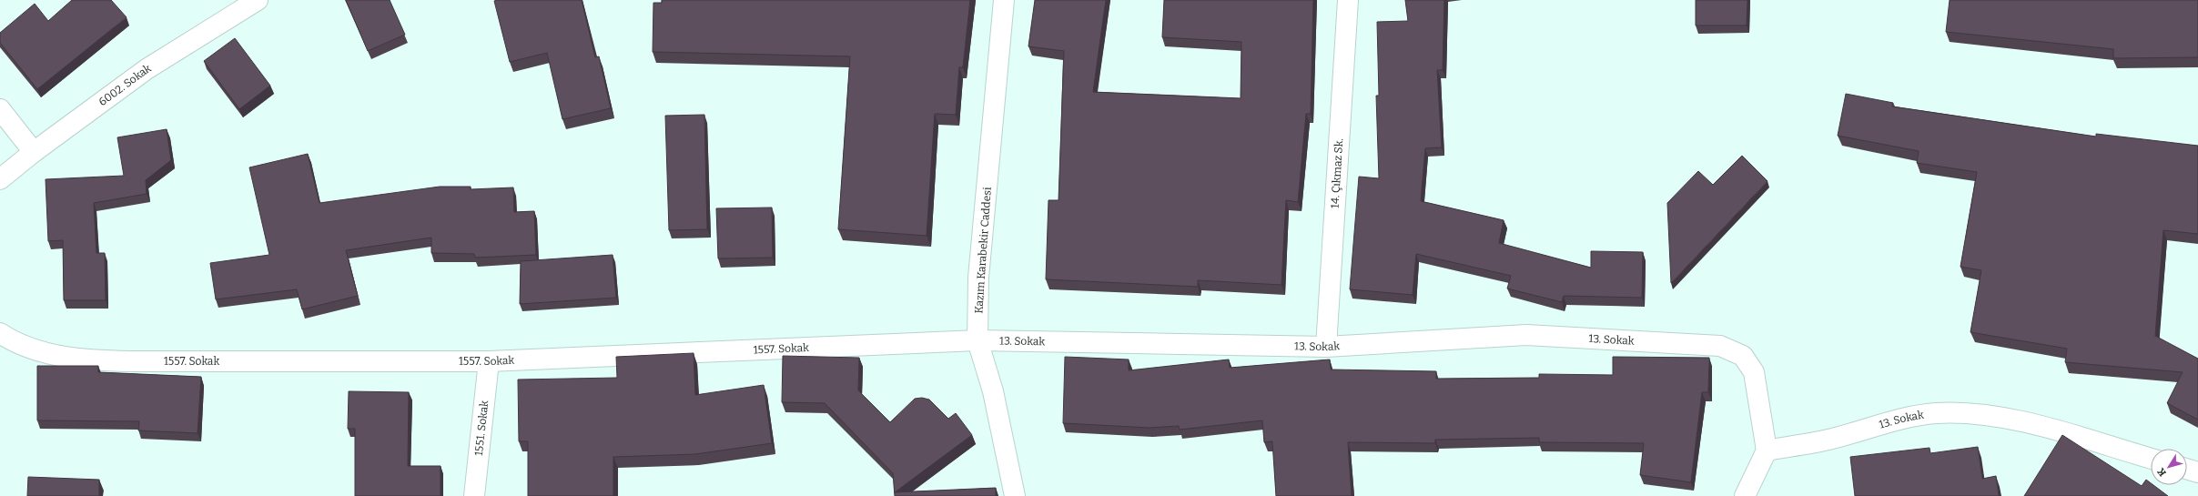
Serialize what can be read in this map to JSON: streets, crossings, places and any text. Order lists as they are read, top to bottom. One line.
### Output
{"streets":{"street":["6002. Sokak","14. Çıkmaz Sk.","Kazım Karabekir Caddesi","13. Sokak","1557. Sokak","1551. Sokak"]},"crossings":[["14. Çıkmaz Sk.","13. Sokak"],["Kazım Karabekir Caddesi","13. Sokak"],["Kazım Karabekir Caddesi","1557. Sokak"],["13. Sokak","1557. Sokak"],["1557. Sokak","1551. Sokak"]],"north":"bottom left"}
